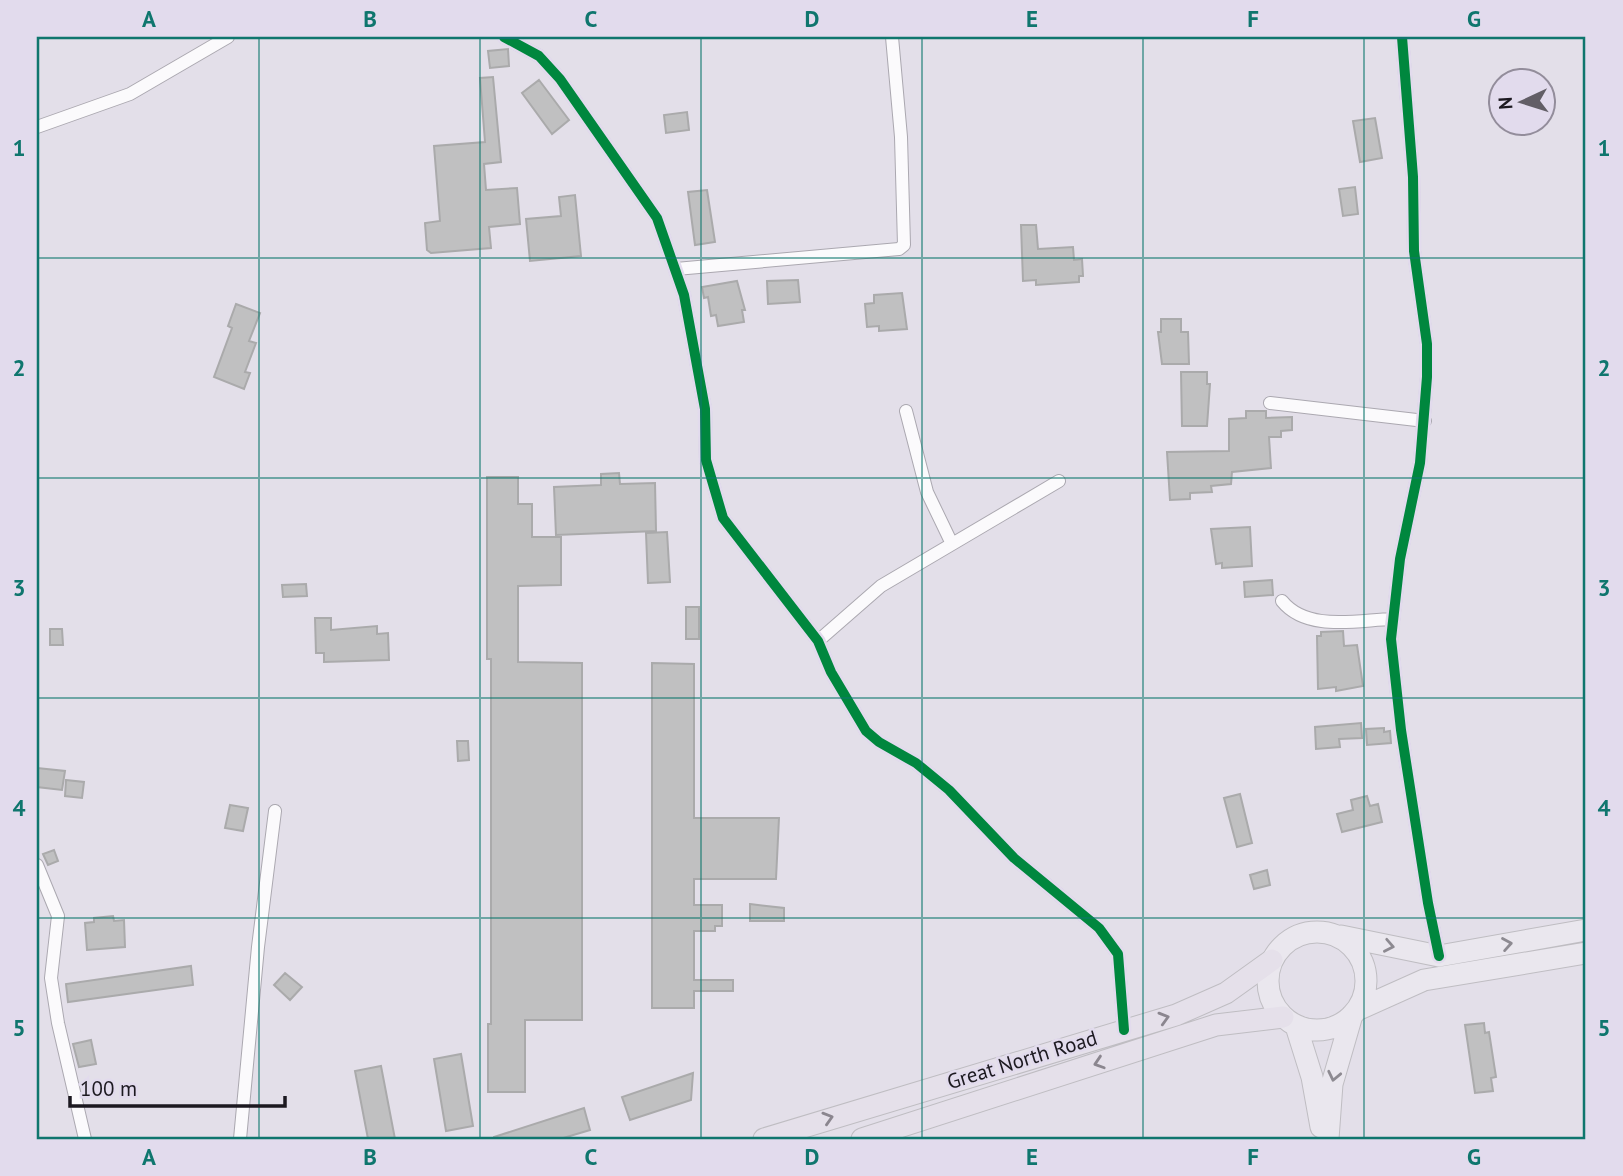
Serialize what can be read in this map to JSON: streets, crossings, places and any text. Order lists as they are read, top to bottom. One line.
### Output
{"streets":{"highway":["Great North Road"]},"scale_bar":"100 m","north":"left","grid":{"columns":["A","B","C","D","E","F","G"],"rows":["1","2","3","4","5"]}}
